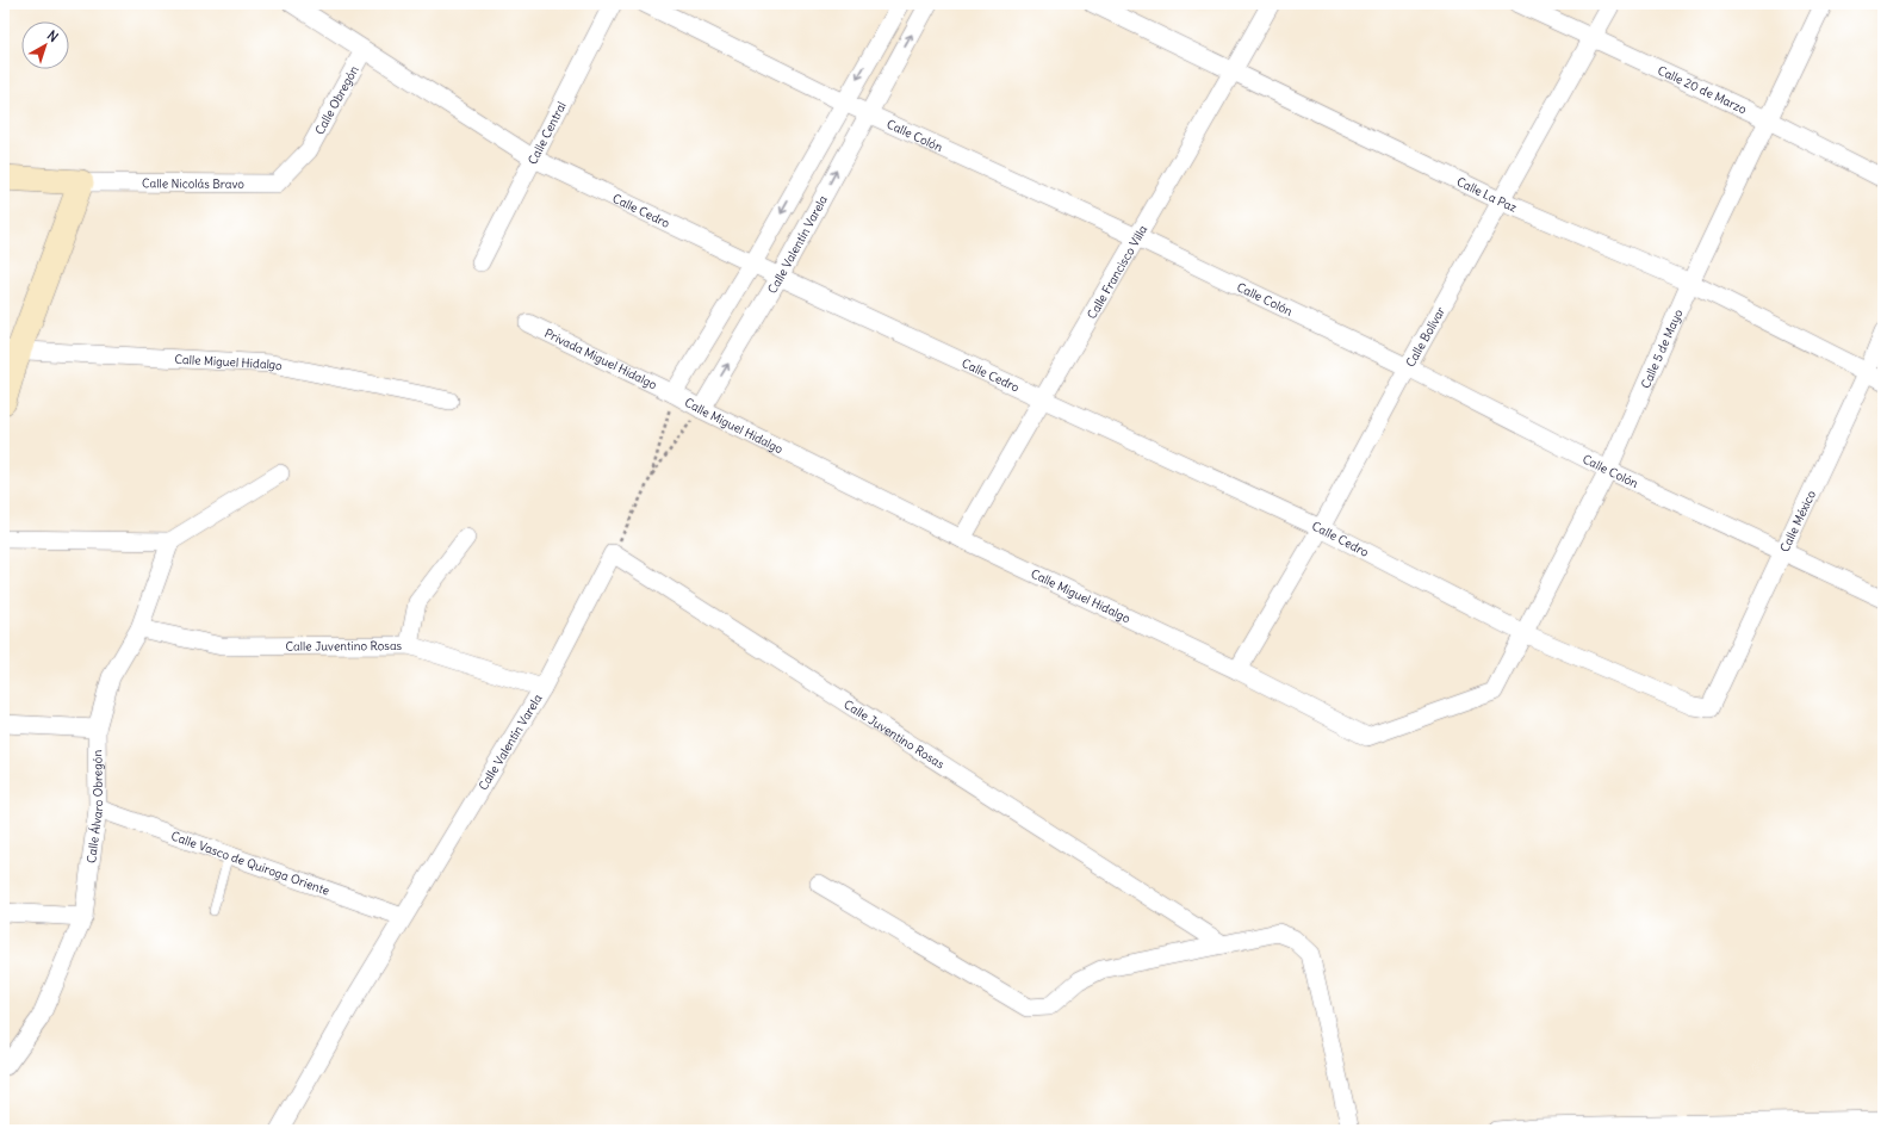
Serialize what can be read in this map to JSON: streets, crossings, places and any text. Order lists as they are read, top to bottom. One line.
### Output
{"streets":{"street":["Calle 20 de Marzo","Calle Obregón","Calle Central","Calle Colón","Calle Nicolás Bravo","Calle La Paz","Calle Cedro","Calle Valentín Varela","Calle Francisco Villa","Calle Bolívar","Calle 5 de Mayo","Privada Miguel Hidalgo","Calle Miguel Hidalgo","Calle México","Calle Juventino Rosas","Calle Álvaro Obregón","Calle Vasco de Quiroga Oriente"]},"crossings":[["Calle 20 de Marzo","Calle Bolívar"],["Calle 20 de Marzo","Calle 5 de Mayo"],["Calle Obregón","Calle Nicolás Bravo"],["Calle Obregón","Calle Cedro"],["Calle Central","Calle Cedro"],["Calle Colón","Calle Valentín Varela"],["Calle Colón","Calle Francisco Villa"],["Calle Colón","Calle Bolívar"],["Calle Colón","Calle 5 de Mayo"],["Calle Colón","Calle México"],["Calle La Paz","Calle Francisco Villa"],["Calle La Paz","Calle Bolívar"],["Calle La Paz","Calle 5 de Mayo"],["Calle La Paz","Calle México"],["Calle Cedro","Calle Valentín Varela"],["Calle Cedro","Calle Francisco Villa"],["Calle Cedro","Calle Bolívar"],["Calle Cedro","Calle 5 de Mayo"],["Calle Cedro","Calle México"],["Calle Valentín Varela","Calle Miguel Hidalgo"],["Calle Valentín Varela","Calle Juventino Rosas"],["Calle Valentín Varela","Calle Vasco de Quiroga Oriente"],["Calle Francisco Villa","Calle Miguel Hidalgo"],["Calle Bolívar","Calle Miguel Hidalgo"],["Calle 5 de Mayo","Calle Miguel Hidalgo"],["Privada Miguel Hidalgo","Calle Miguel Hidalgo"],["Calle Juventino Rosas","Calle Álvaro Obregón"],["Calle Álvaro Obregón","Calle Vasco de Quiroga Oriente"]],"north":"top right"}
